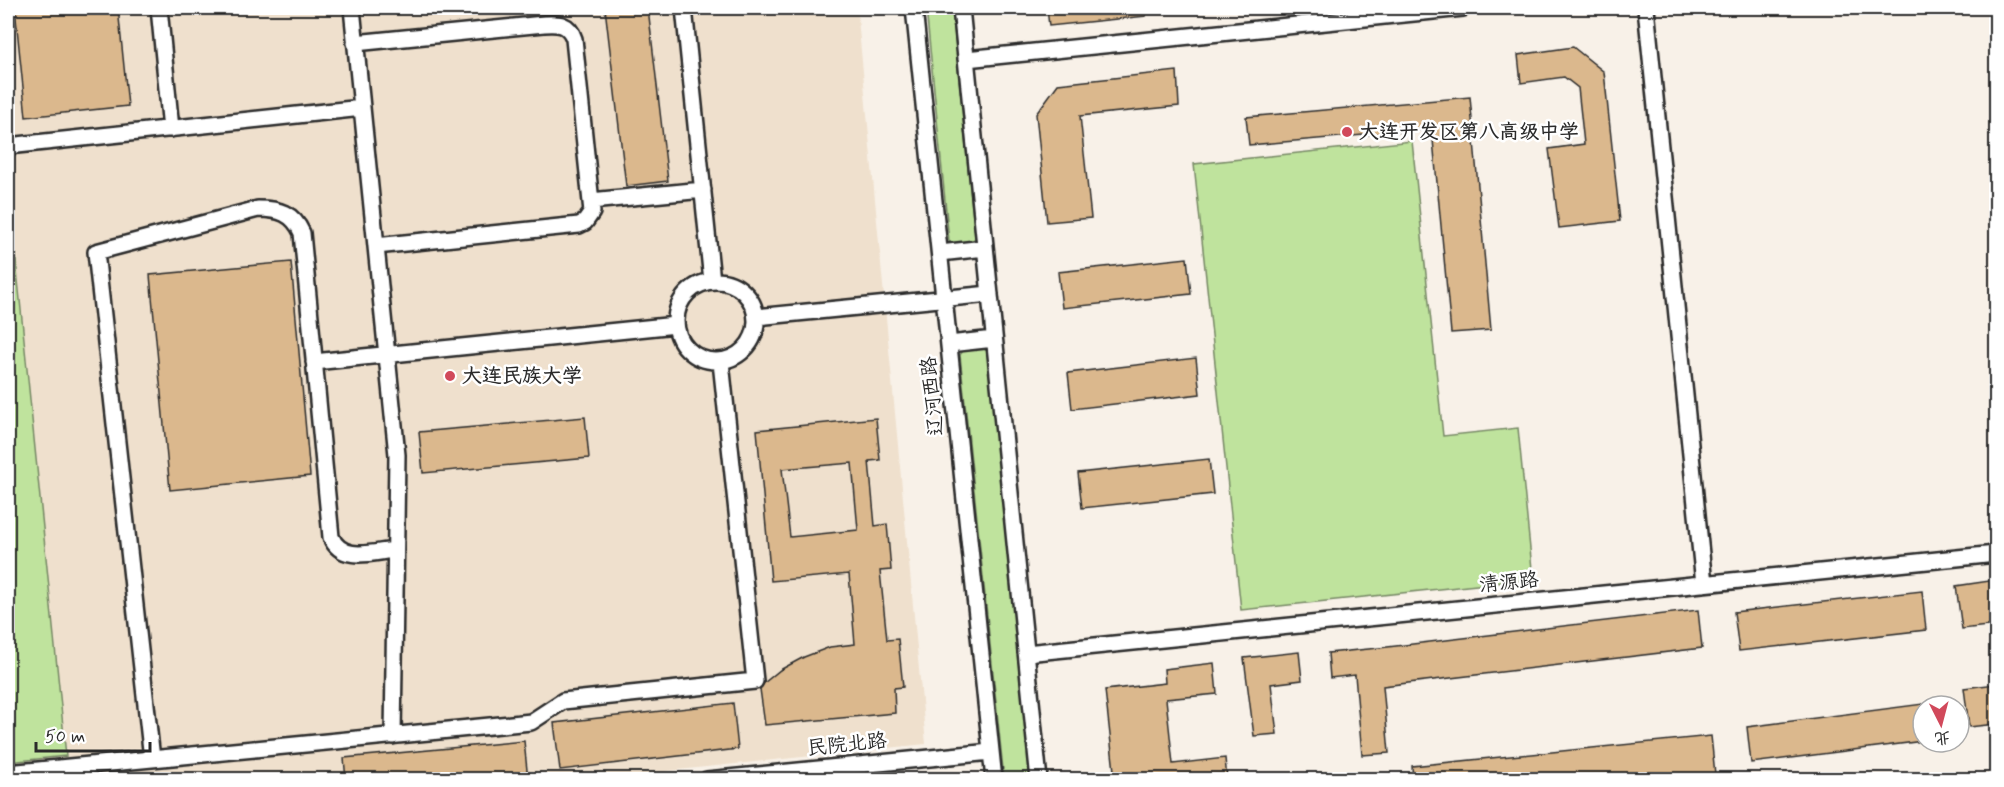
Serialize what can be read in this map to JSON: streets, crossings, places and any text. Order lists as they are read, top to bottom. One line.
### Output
{"streets":{"street":["辽河西路","清源路","民院北路"]},"crossings":[["辽河西路","民院北路"]],"places":["大连开发区第八高级中学","大连民族大学"],"scale_bar":"50 m","north":"bottom"}
